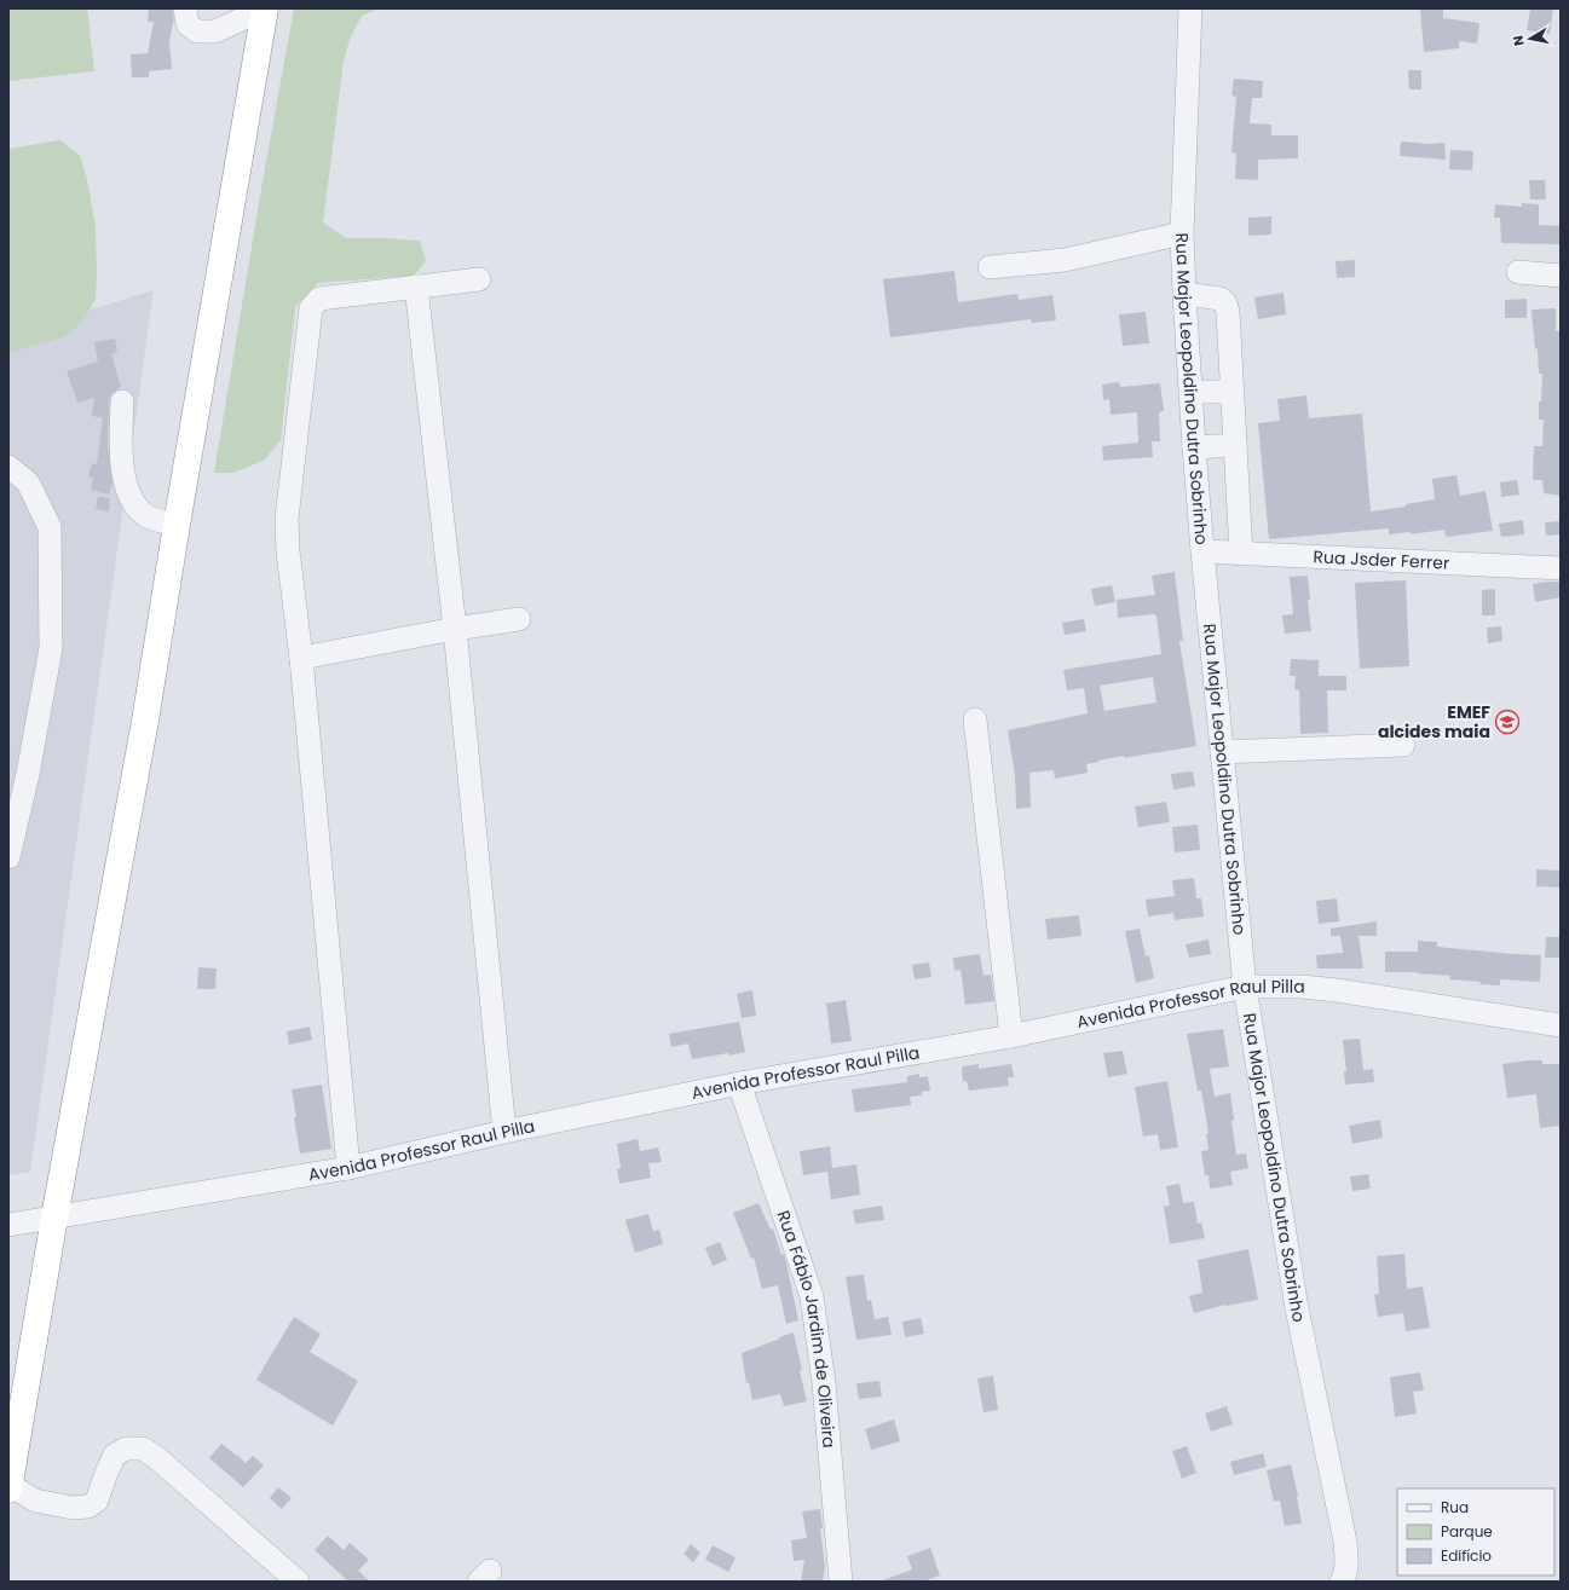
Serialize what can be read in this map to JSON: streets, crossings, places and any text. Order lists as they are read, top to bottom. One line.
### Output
{"streets":{"street":["Rua Major Leopoldino Dutra Sobrinho","Rua Jsder Ferrer","Avenida Professor Raul Pilla","Rua Fábio Jardim de Oliveira"]},"crossings":[["Rua Major Leopoldino Dutra Sobrinho","Rua Jsder Ferrer"],["Rua Major Leopoldino Dutra Sobrinho","Avenida Professor Raul Pilla"],["Avenida Professor Raul Pilla","Rua Fábio Jardim de Oliveira"]],"places":{"school or university":["EMEF alcides maia"]},"legend":["Rua","Parque","Edifício"],"north":"left"}
